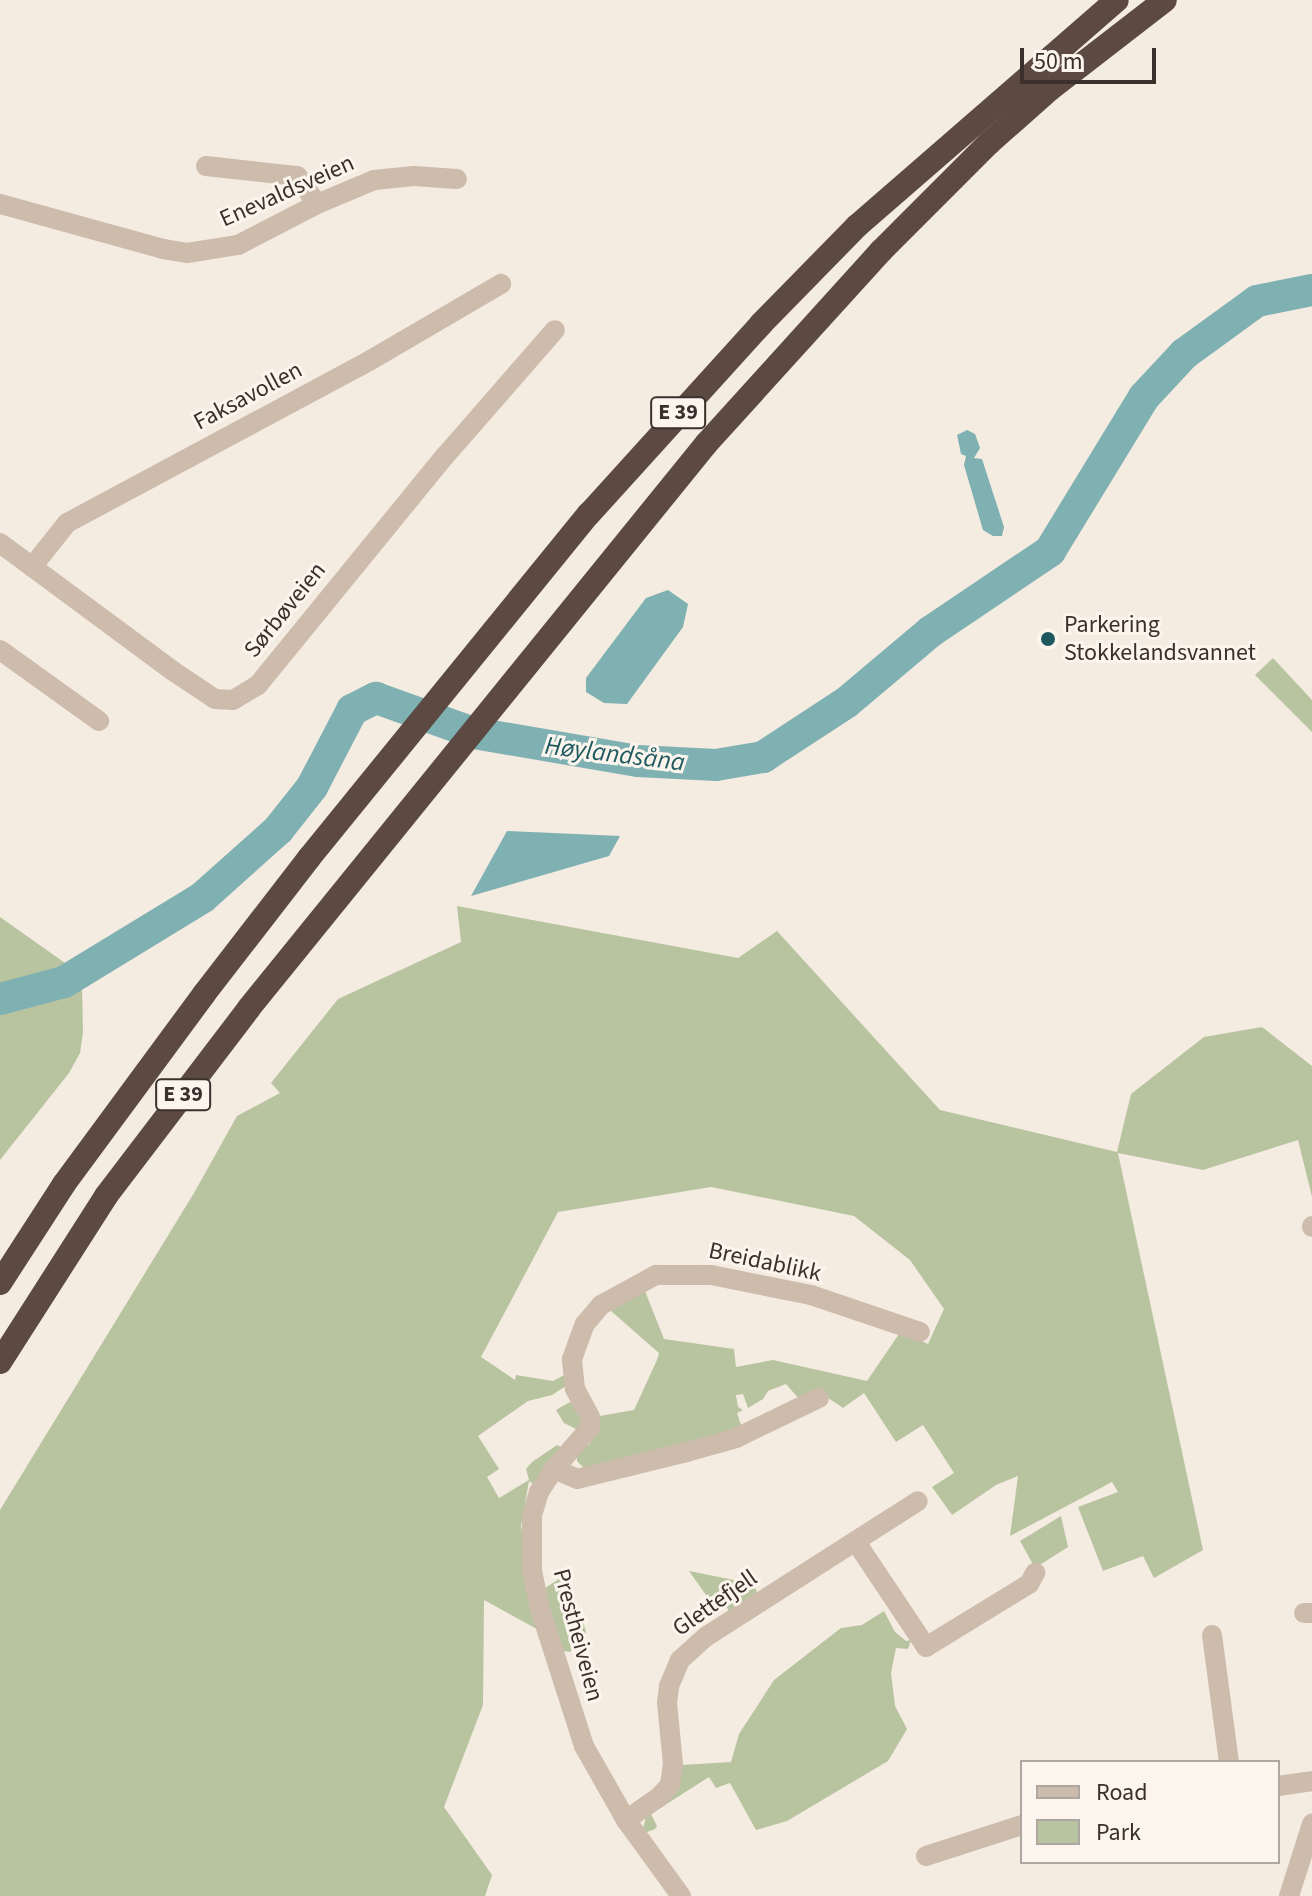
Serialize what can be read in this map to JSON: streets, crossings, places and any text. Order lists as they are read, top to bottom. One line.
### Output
{"streets":{"highway":["E 39"],"street":["Enevaldsveien","Faksavollen","Sørbøveien","Breidablikk","Glettefjell","Prestheiveien"]},"crossings":[["Faksavollen","Sørbøveien"],["Breidablikk","Prestheiveien"],["Glettefjell","Prestheiveien"]],"water":["Høylandsåna"],"places":["Parkering Stokkelandsvannet"],"legend":["Road","Park"],"scale_bar":"50 m"}
